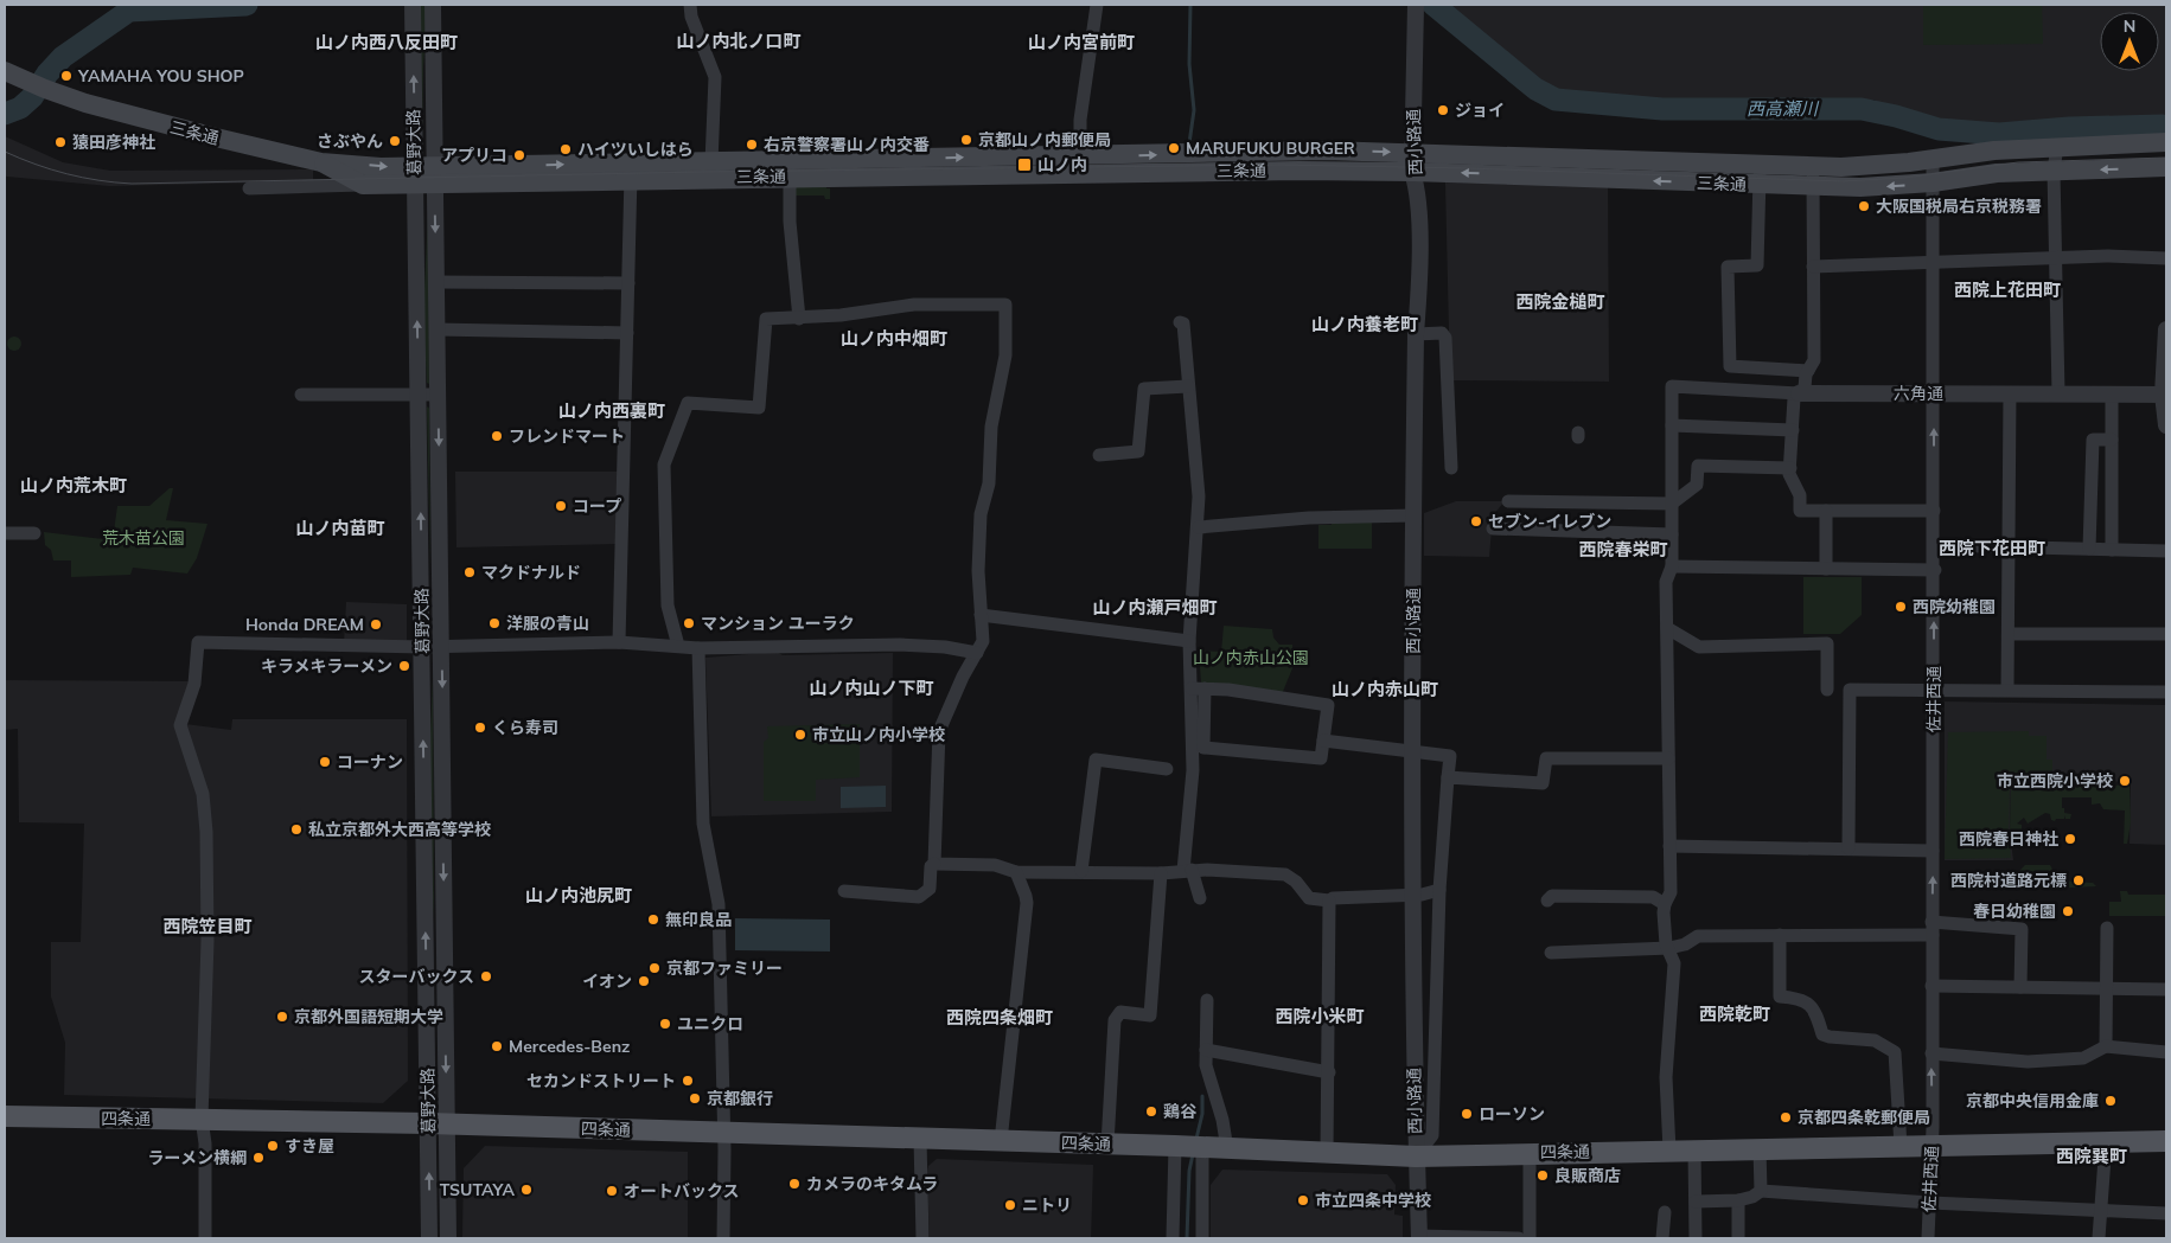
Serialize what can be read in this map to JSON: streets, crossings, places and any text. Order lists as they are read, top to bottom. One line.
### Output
{"streets":{"main road":["三条通","四条通"],"street":["葛野大路","西小路通","六角通","佐井西通"]},"crossings":[["三条通","葛野大路"],["三条通","西小路通"],["三条通","佐井西通"],["葛野大路","四条通"],["西小路通","四条通"],["六角通","佐井西通"],["佐井西通","四条通"]],"districts":["山ノ内北ノ口町","山ノ内西八反田町","山ノ内宮前町","西院上花田町","西院金槌町","山ノ内養老町","山ノ内中畑町","山ノ内西裏町","山ノ内荒木町","山ノ内苗町","西院下花田町","西院春栄町","山ノ内瀬戸畑町","山ノ内山ノ下町","山ノ内赤山町","山ノ内池尻町","西院笠目町","西院乾町","西院小米町","西院四条畑町","西院巽町"],"water":["西高瀬川"],"parks":["荒木苗公園","山ノ内赤山公園"],"places":{"other":["YAMAHA YOU SHOP","ジョイ","京都山ノ内郵便局","さぶやん","猿田彦神社","右京警察署山ノ内交番","MARUFUKU BURGER","ハイツいしはら","アプリコ","大阪国税局右京税務署","フレンドマート","コープ","セブン-イレブン","マクドナルド","西院幼稚園","洋服の青山","マンション ユーラク","Honda DREAM","キラメキラーメン","くら寿司","市立山ノ内小学校","コーナン","市立西院小学校","私立京都外大西高等学校","西院春日神社","西院村道路元標","春日幼稚園","無印良品","京都ファミリー","スターバックス","イオン","京都外国語短期大学","ユニクロ","Mercedes-Benz","セカンドストリート","京都銀行","京都中央信用金庫","鶏谷","ローソン","京都四条乾郵便局","すき屋","ラーメン横綱","良販商店","カメラのキタムラ","TSUTAYA","オートバックス","市立四条中学校","ニトリ"],"transit":["山ノ内"]},"north":"top"}
